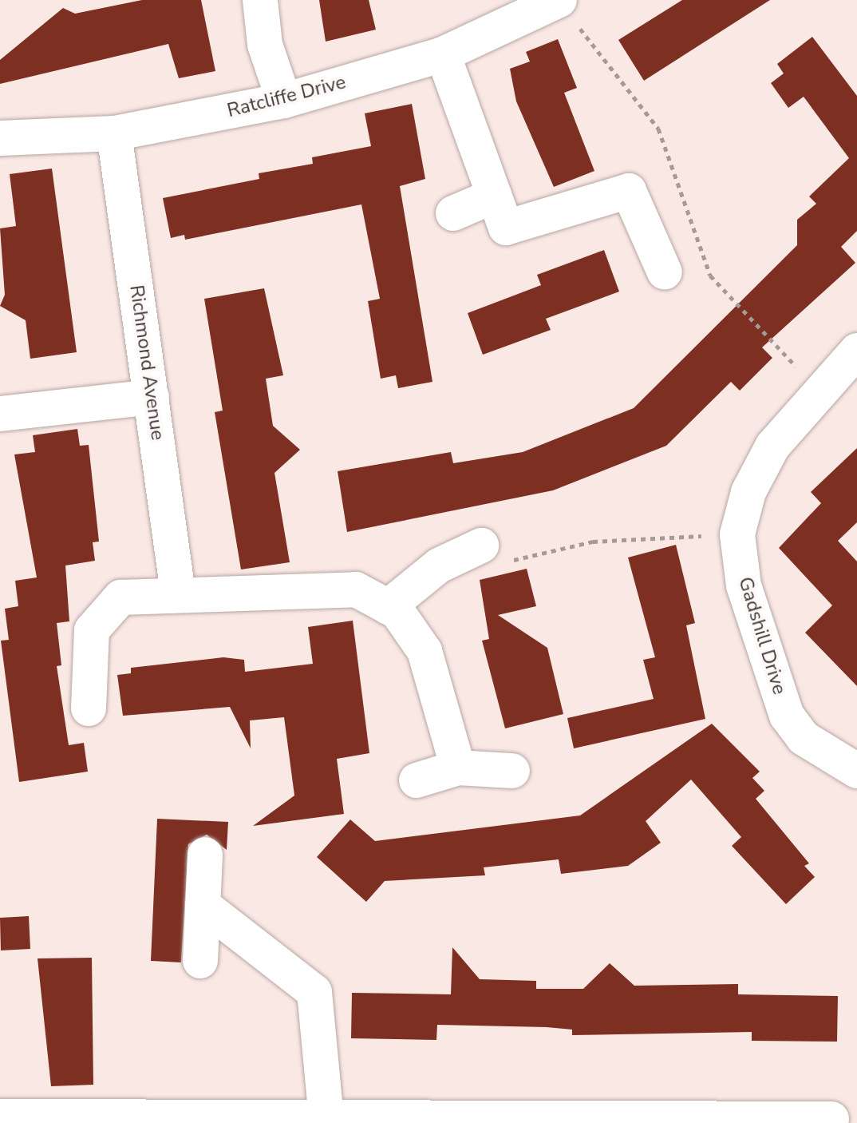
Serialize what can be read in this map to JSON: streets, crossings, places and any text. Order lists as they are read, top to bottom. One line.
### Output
{"streets":{"street":["Ratcliffe Drive","Richmond Avenue","Gadshill Drive"]},"crossings":[["Ratcliffe Drive","Richmond Avenue"]]}
